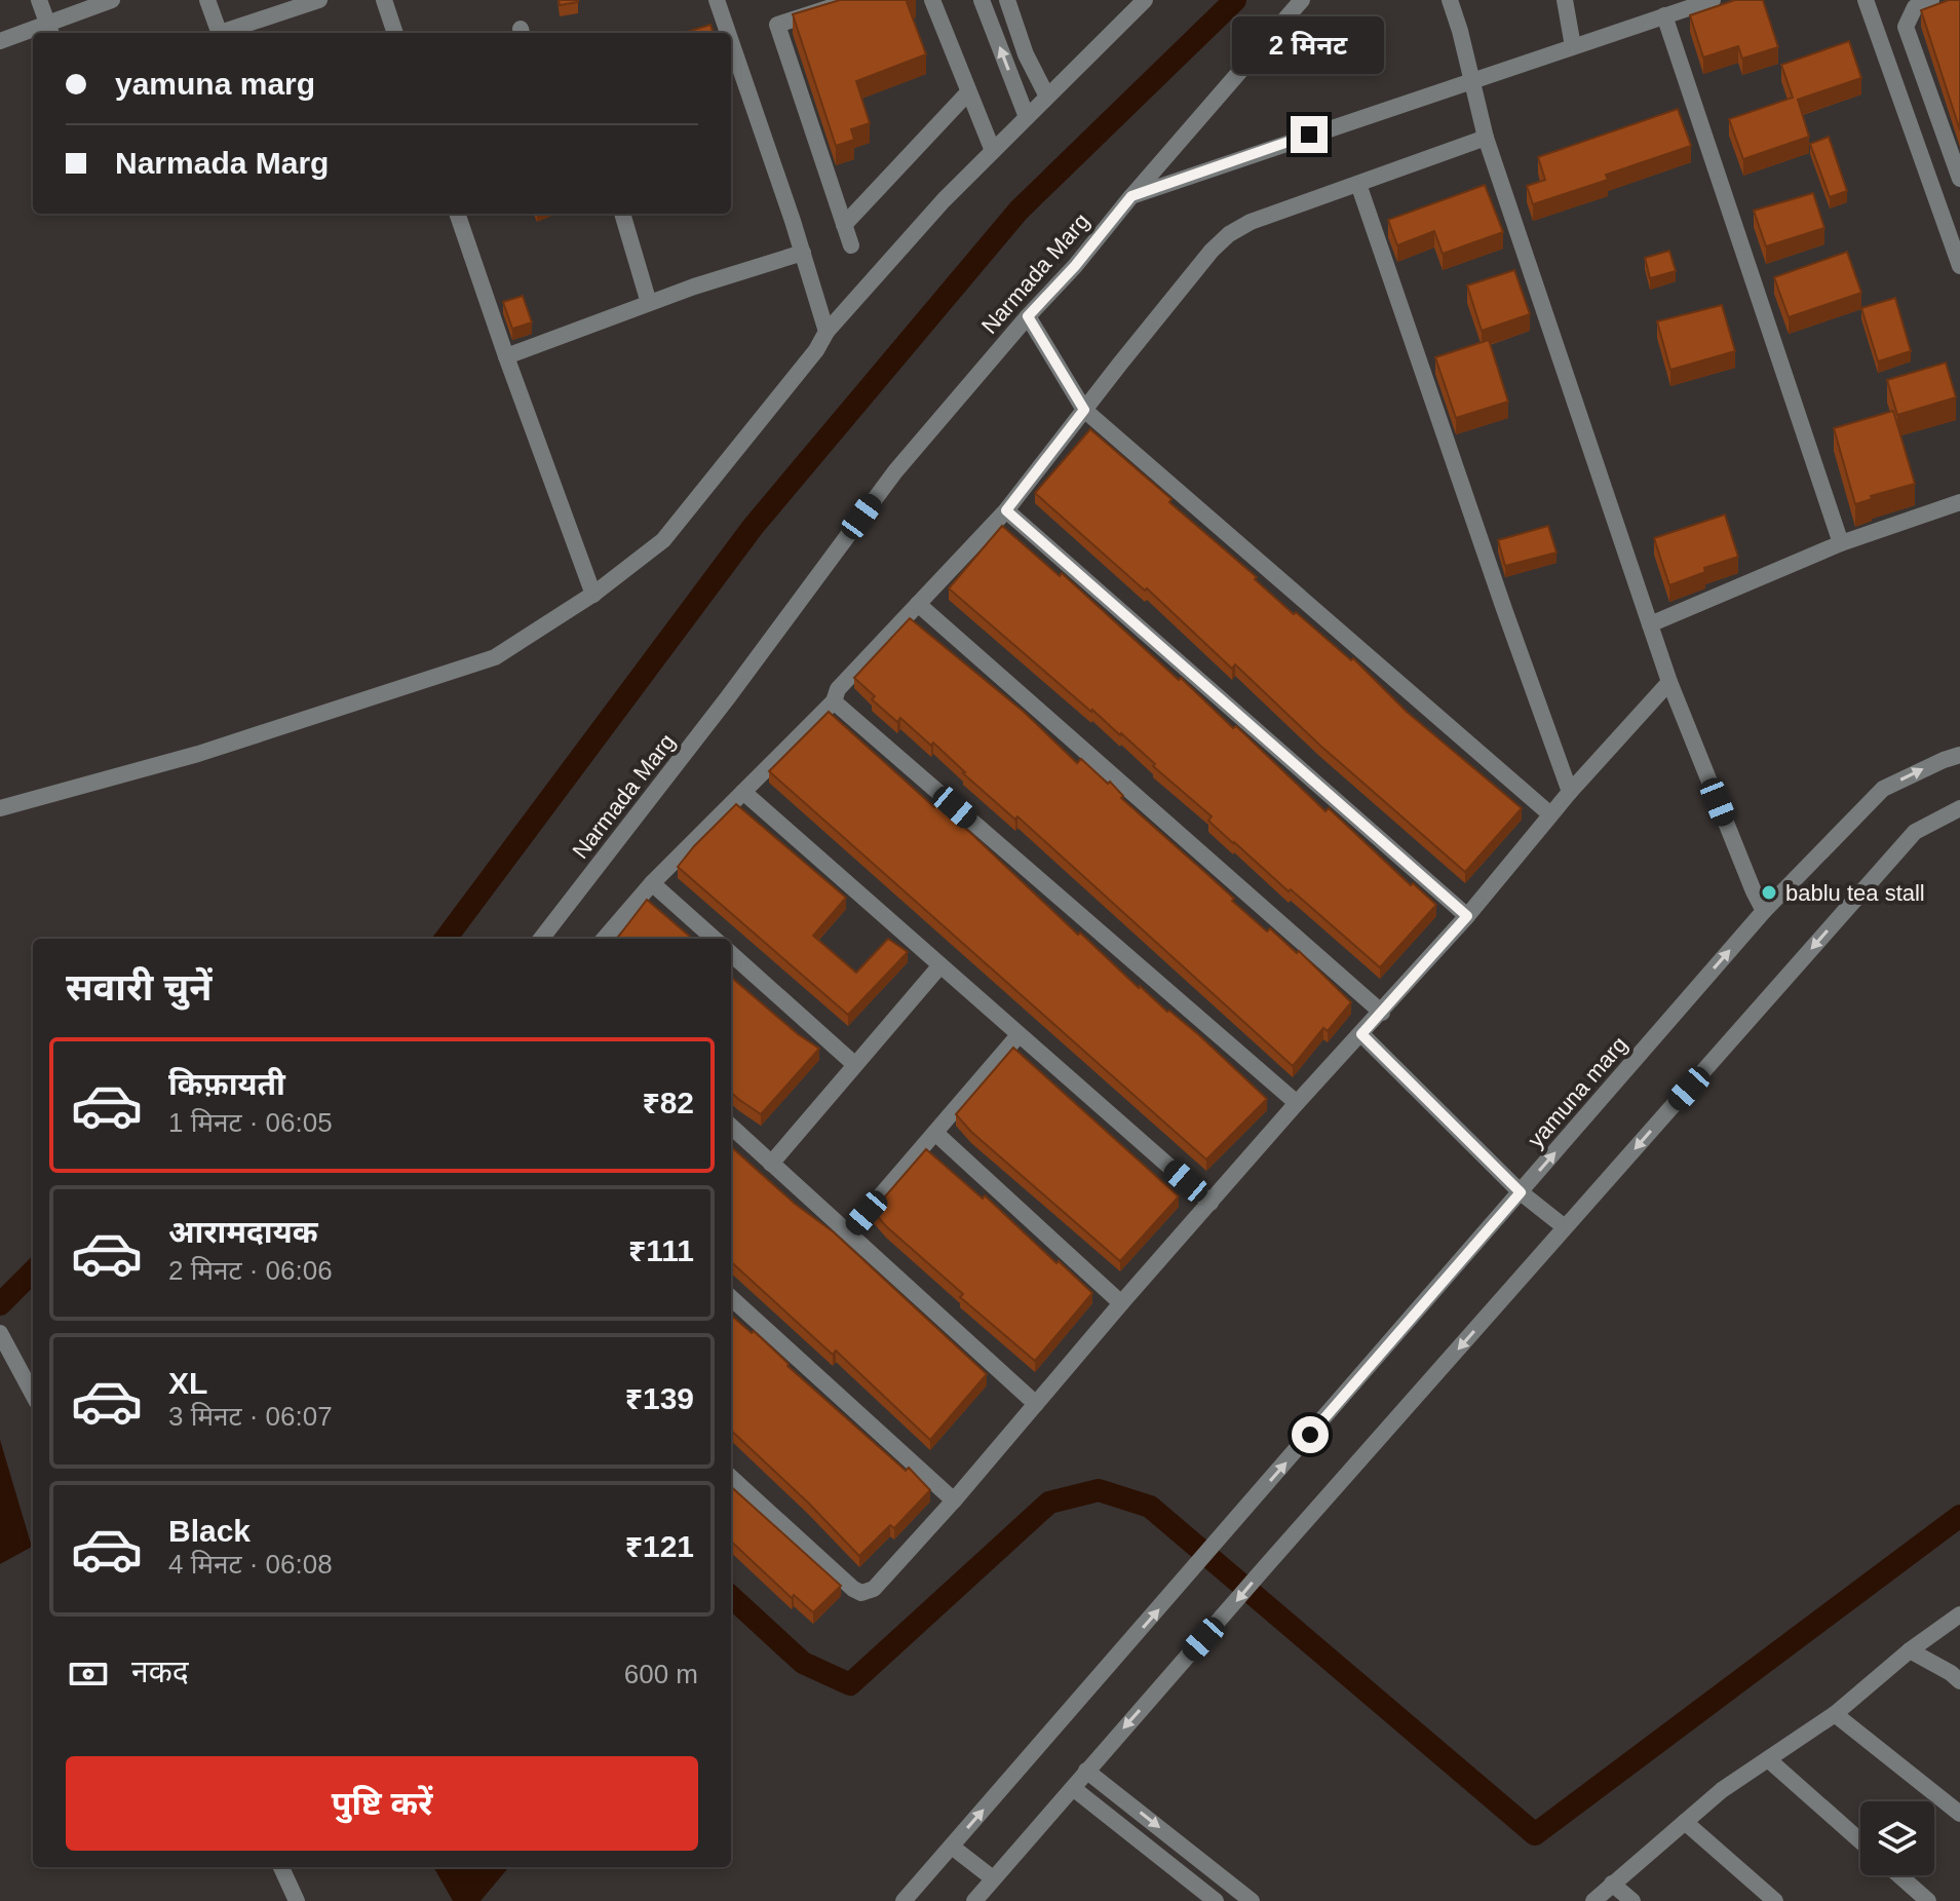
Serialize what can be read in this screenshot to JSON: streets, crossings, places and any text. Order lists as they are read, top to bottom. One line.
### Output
{"streets":{"street":["Narmada Marg","yamuna marg"]},"places":["bablu tea stall"],"page":{"bubble":"2 मिनट","banner":["yamuna marg","Narmada Marg"],"heading":"सवारी चुनें","list":[{"name":"किफ़ायती","note":"1 मिनट · 06:05","value":"₹82"},{"name":"आरामदायक","note":"2 मिनट · 06:06","value":"₹111"},{"name":"XL","note":"3 मिनट · 06:07","value":"₹139"},{"name":"Black","note":"4 मिनट · 06:08","value":"₹121"}],"pay":["नकद","600 m"],"buttons":"पुष्टि करें"}}
